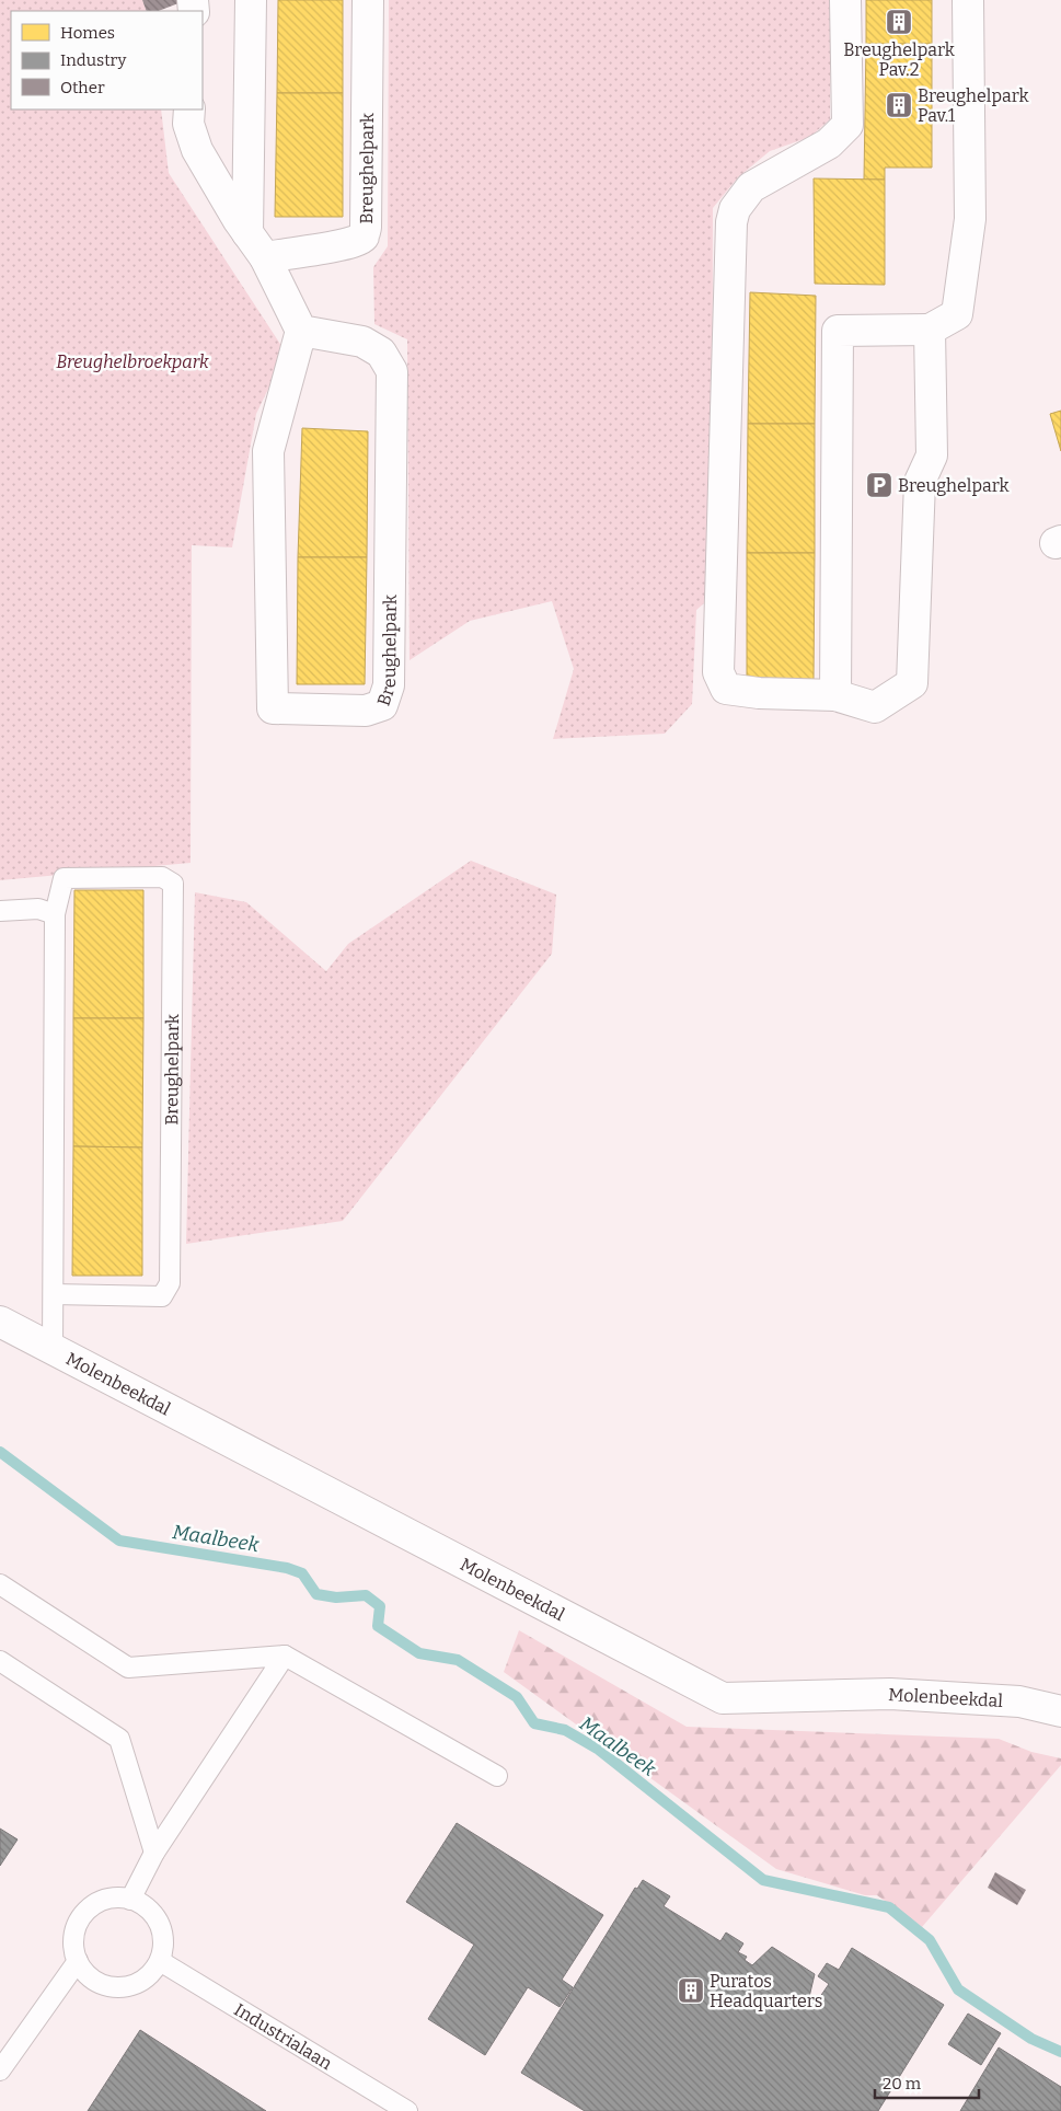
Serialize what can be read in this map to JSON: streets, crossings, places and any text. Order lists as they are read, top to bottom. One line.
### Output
{"streets":{"street":["Breughelpark","Molenbeekdal"],"lane":["Industrialaan"]},"crossings":[["Breughelpark","Molenbeekdal"]],"water":["Maalbeek"],"parks":["Breughelbroekpark"],"places":{"building":["Breughelpark Pav.2","Breughelpark Pav.1","Puratos Headquarters"],"parking":["Breughelpark"]},"legend":["Homes","Industry","Other"],"scale_bar":"20 m"}
